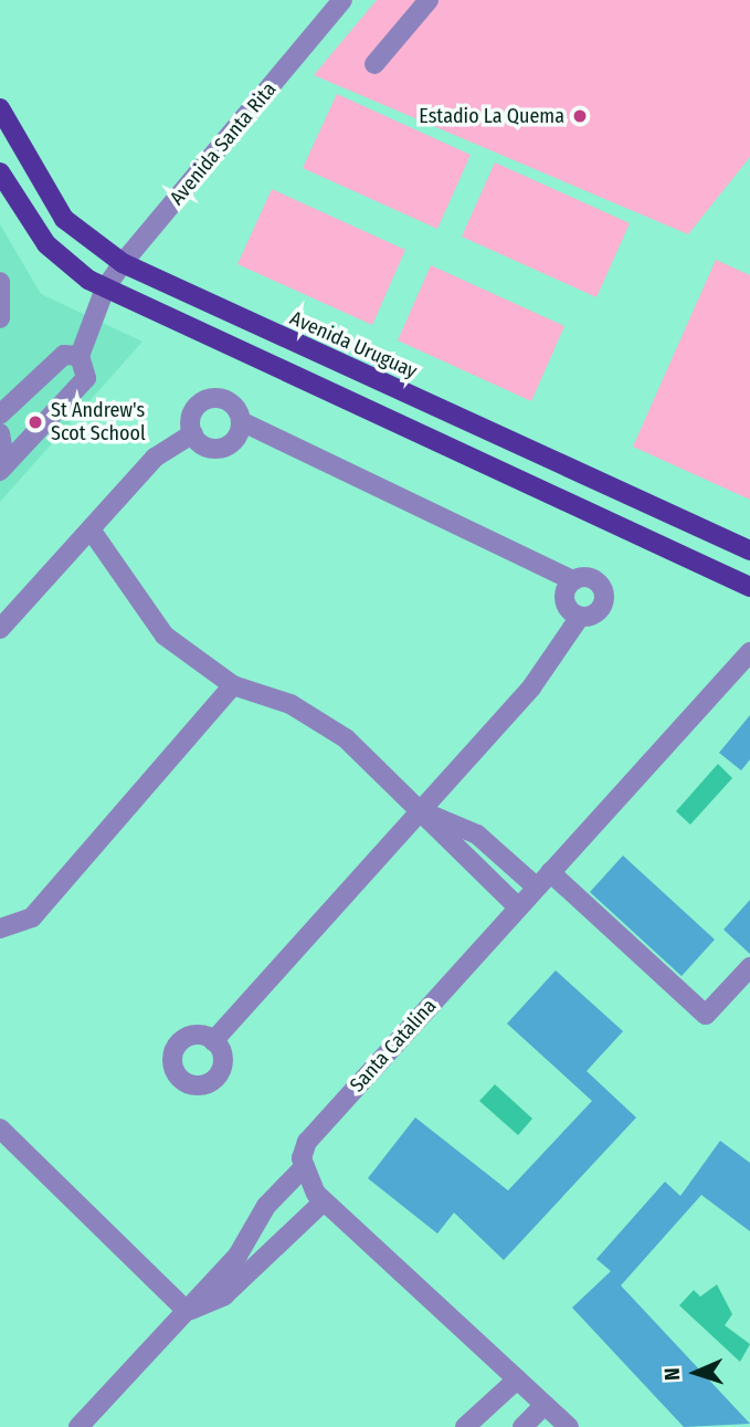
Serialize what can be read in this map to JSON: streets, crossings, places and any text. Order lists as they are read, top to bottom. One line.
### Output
{"streets":{"main road":["Avenida Uruguay"],"street":["Avenida Santa Rita","Santa Catalina"]},"crossings":[["Avenida Santa Rita","Avenida Uruguay"]],"places":["Estadio La Quema","St Andrew's Scot School"],"north":"left"}
